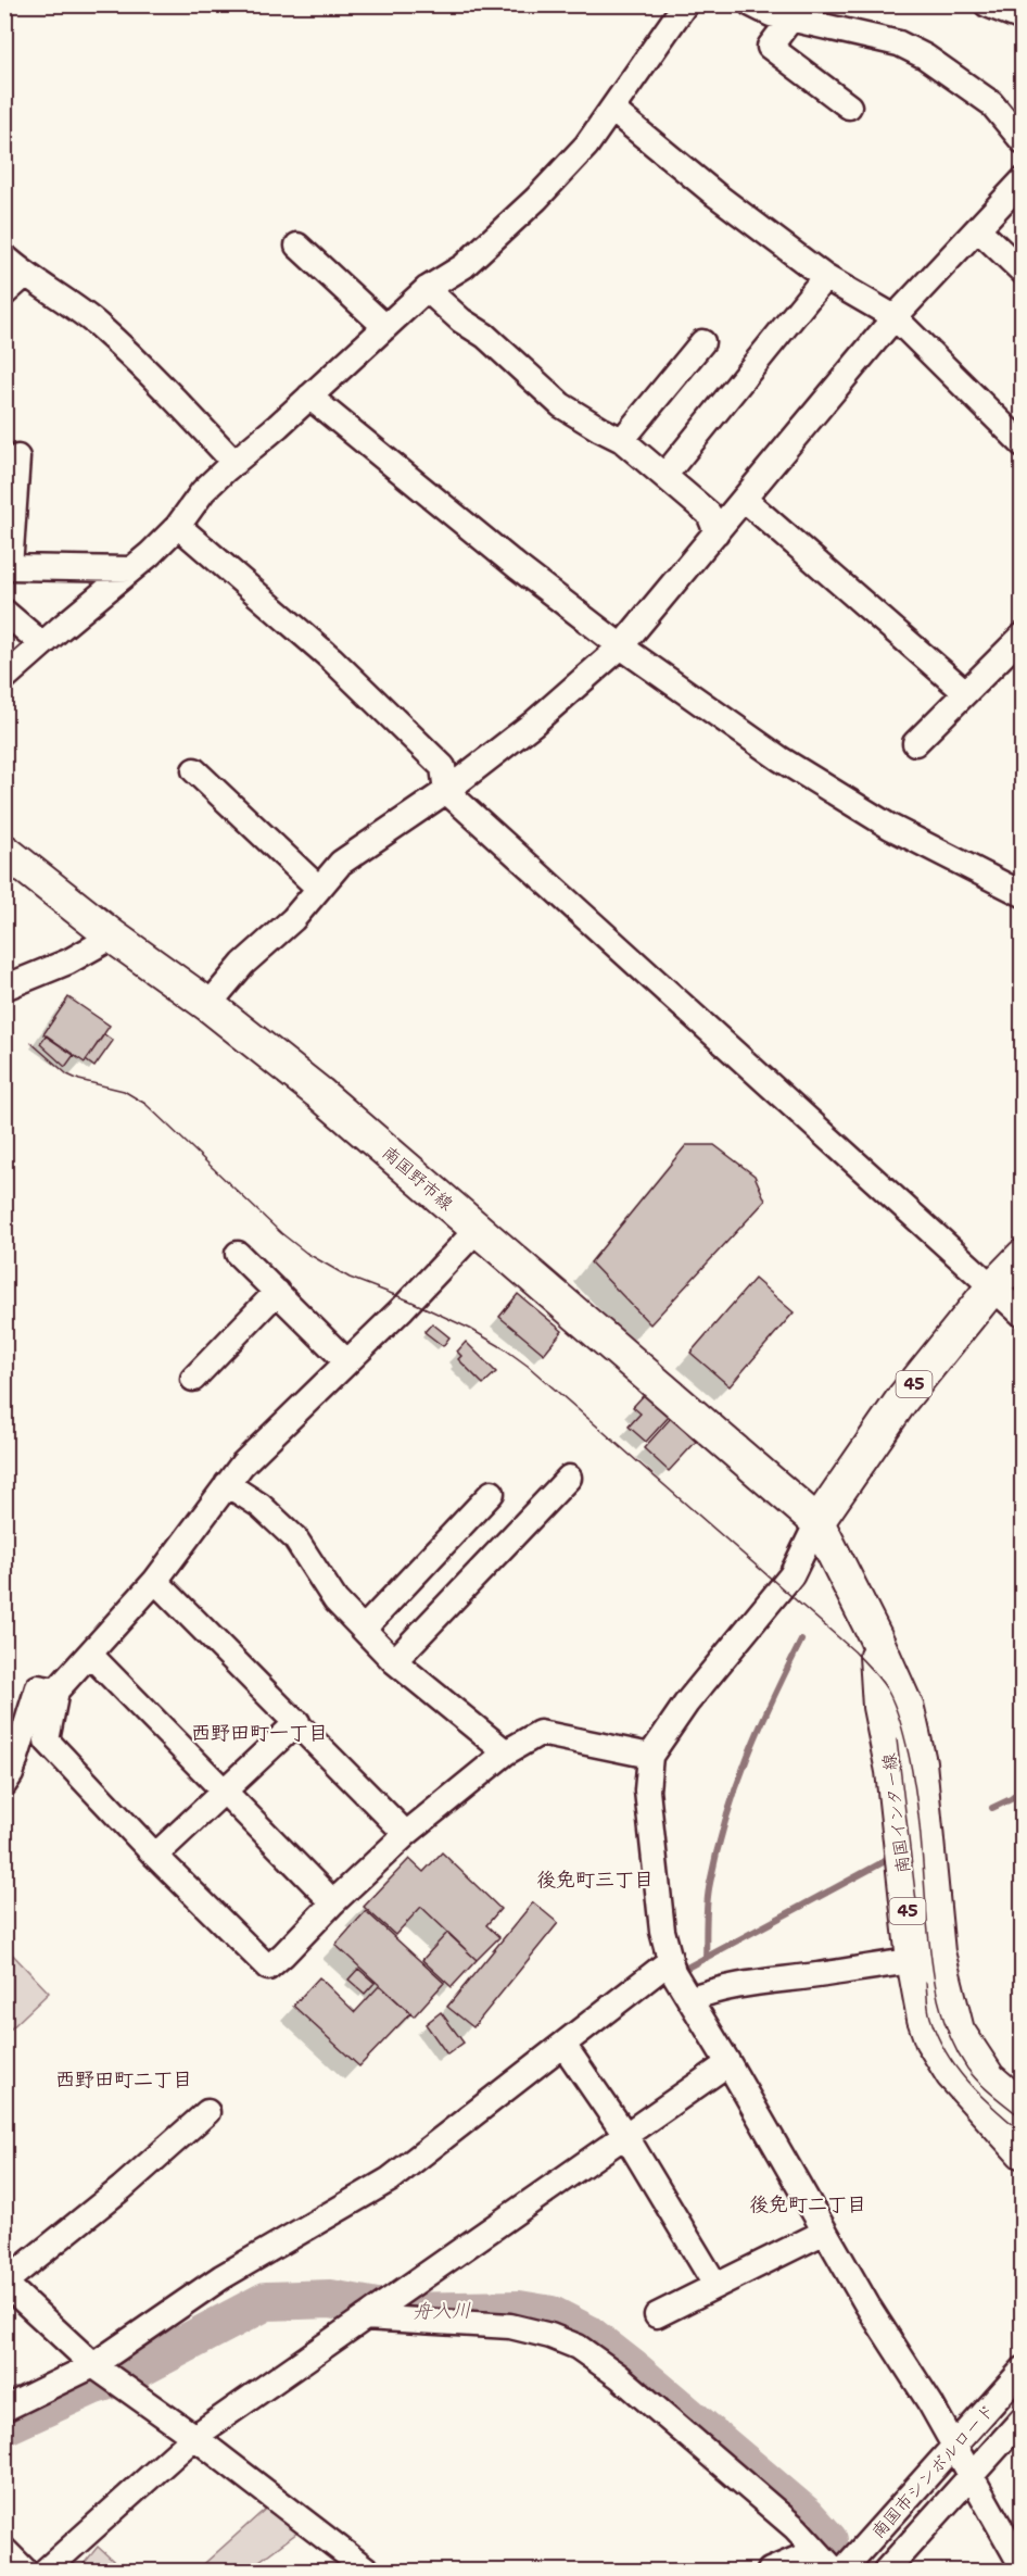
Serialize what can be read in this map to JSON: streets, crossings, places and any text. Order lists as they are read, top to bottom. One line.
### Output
{"streets":{"main road":["南国野市線","45","南国インター線"],"street":["南国市シンボルロード"]},"crossings":[["南国野市線","45"],["南国野市線","南国インター線"],["45","南国インター線"]],"districts":["西野田町一丁目","後免町三丁目","西野田町二丁目","後免町二丁目"],"water":["舟入川"]}
